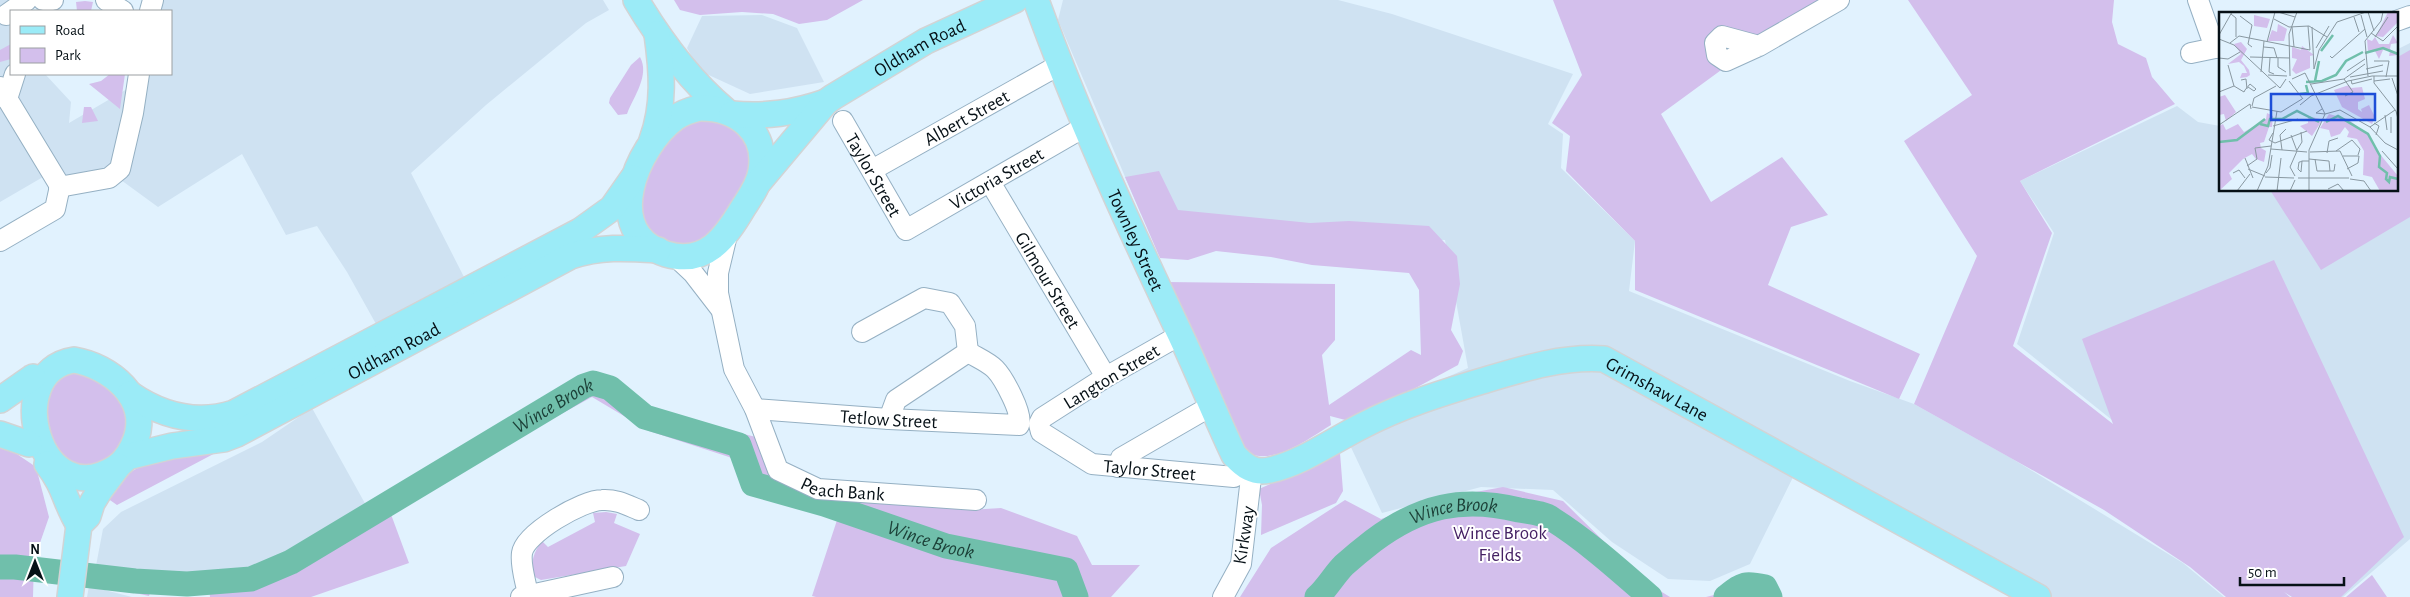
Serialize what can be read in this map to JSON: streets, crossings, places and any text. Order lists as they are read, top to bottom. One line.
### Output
{"streets":{"main road":["Oldham Road","Townley Street","Grimshaw Lane"],"street":["Albert Street","Taylor Street","Victoria Street","Gilmour Street","Langton Street","Tetlow Street","Peach Bank","Kirkway"]},"crossings":[["Oldham Road","Peach Bank"],["Albert Street","Taylor Street"],["Albert Street","Townley Street"],["Taylor Street","Victoria Street"],["Taylor Street","Townley Street"],["Taylor Street","Langton Street"],["Taylor Street","Grimshaw Lane"],["Taylor Street","Kirkway"],["Victoria Street","Townley Street"],["Victoria Street","Gilmour Street"],["Townley Street","Langton Street"],["Townley Street","Grimshaw Lane"],["Townley Street","Kirkway"],["Gilmour Street","Langton Street"],["Grimshaw Lane","Kirkway"],["Tetlow Street","Peach Bank"]],"water":["Wince Brook"],"parks":["Wince Brook Fields"],"legend":["Road","Park"],"scale_bar":"50 m","north":"top"}
